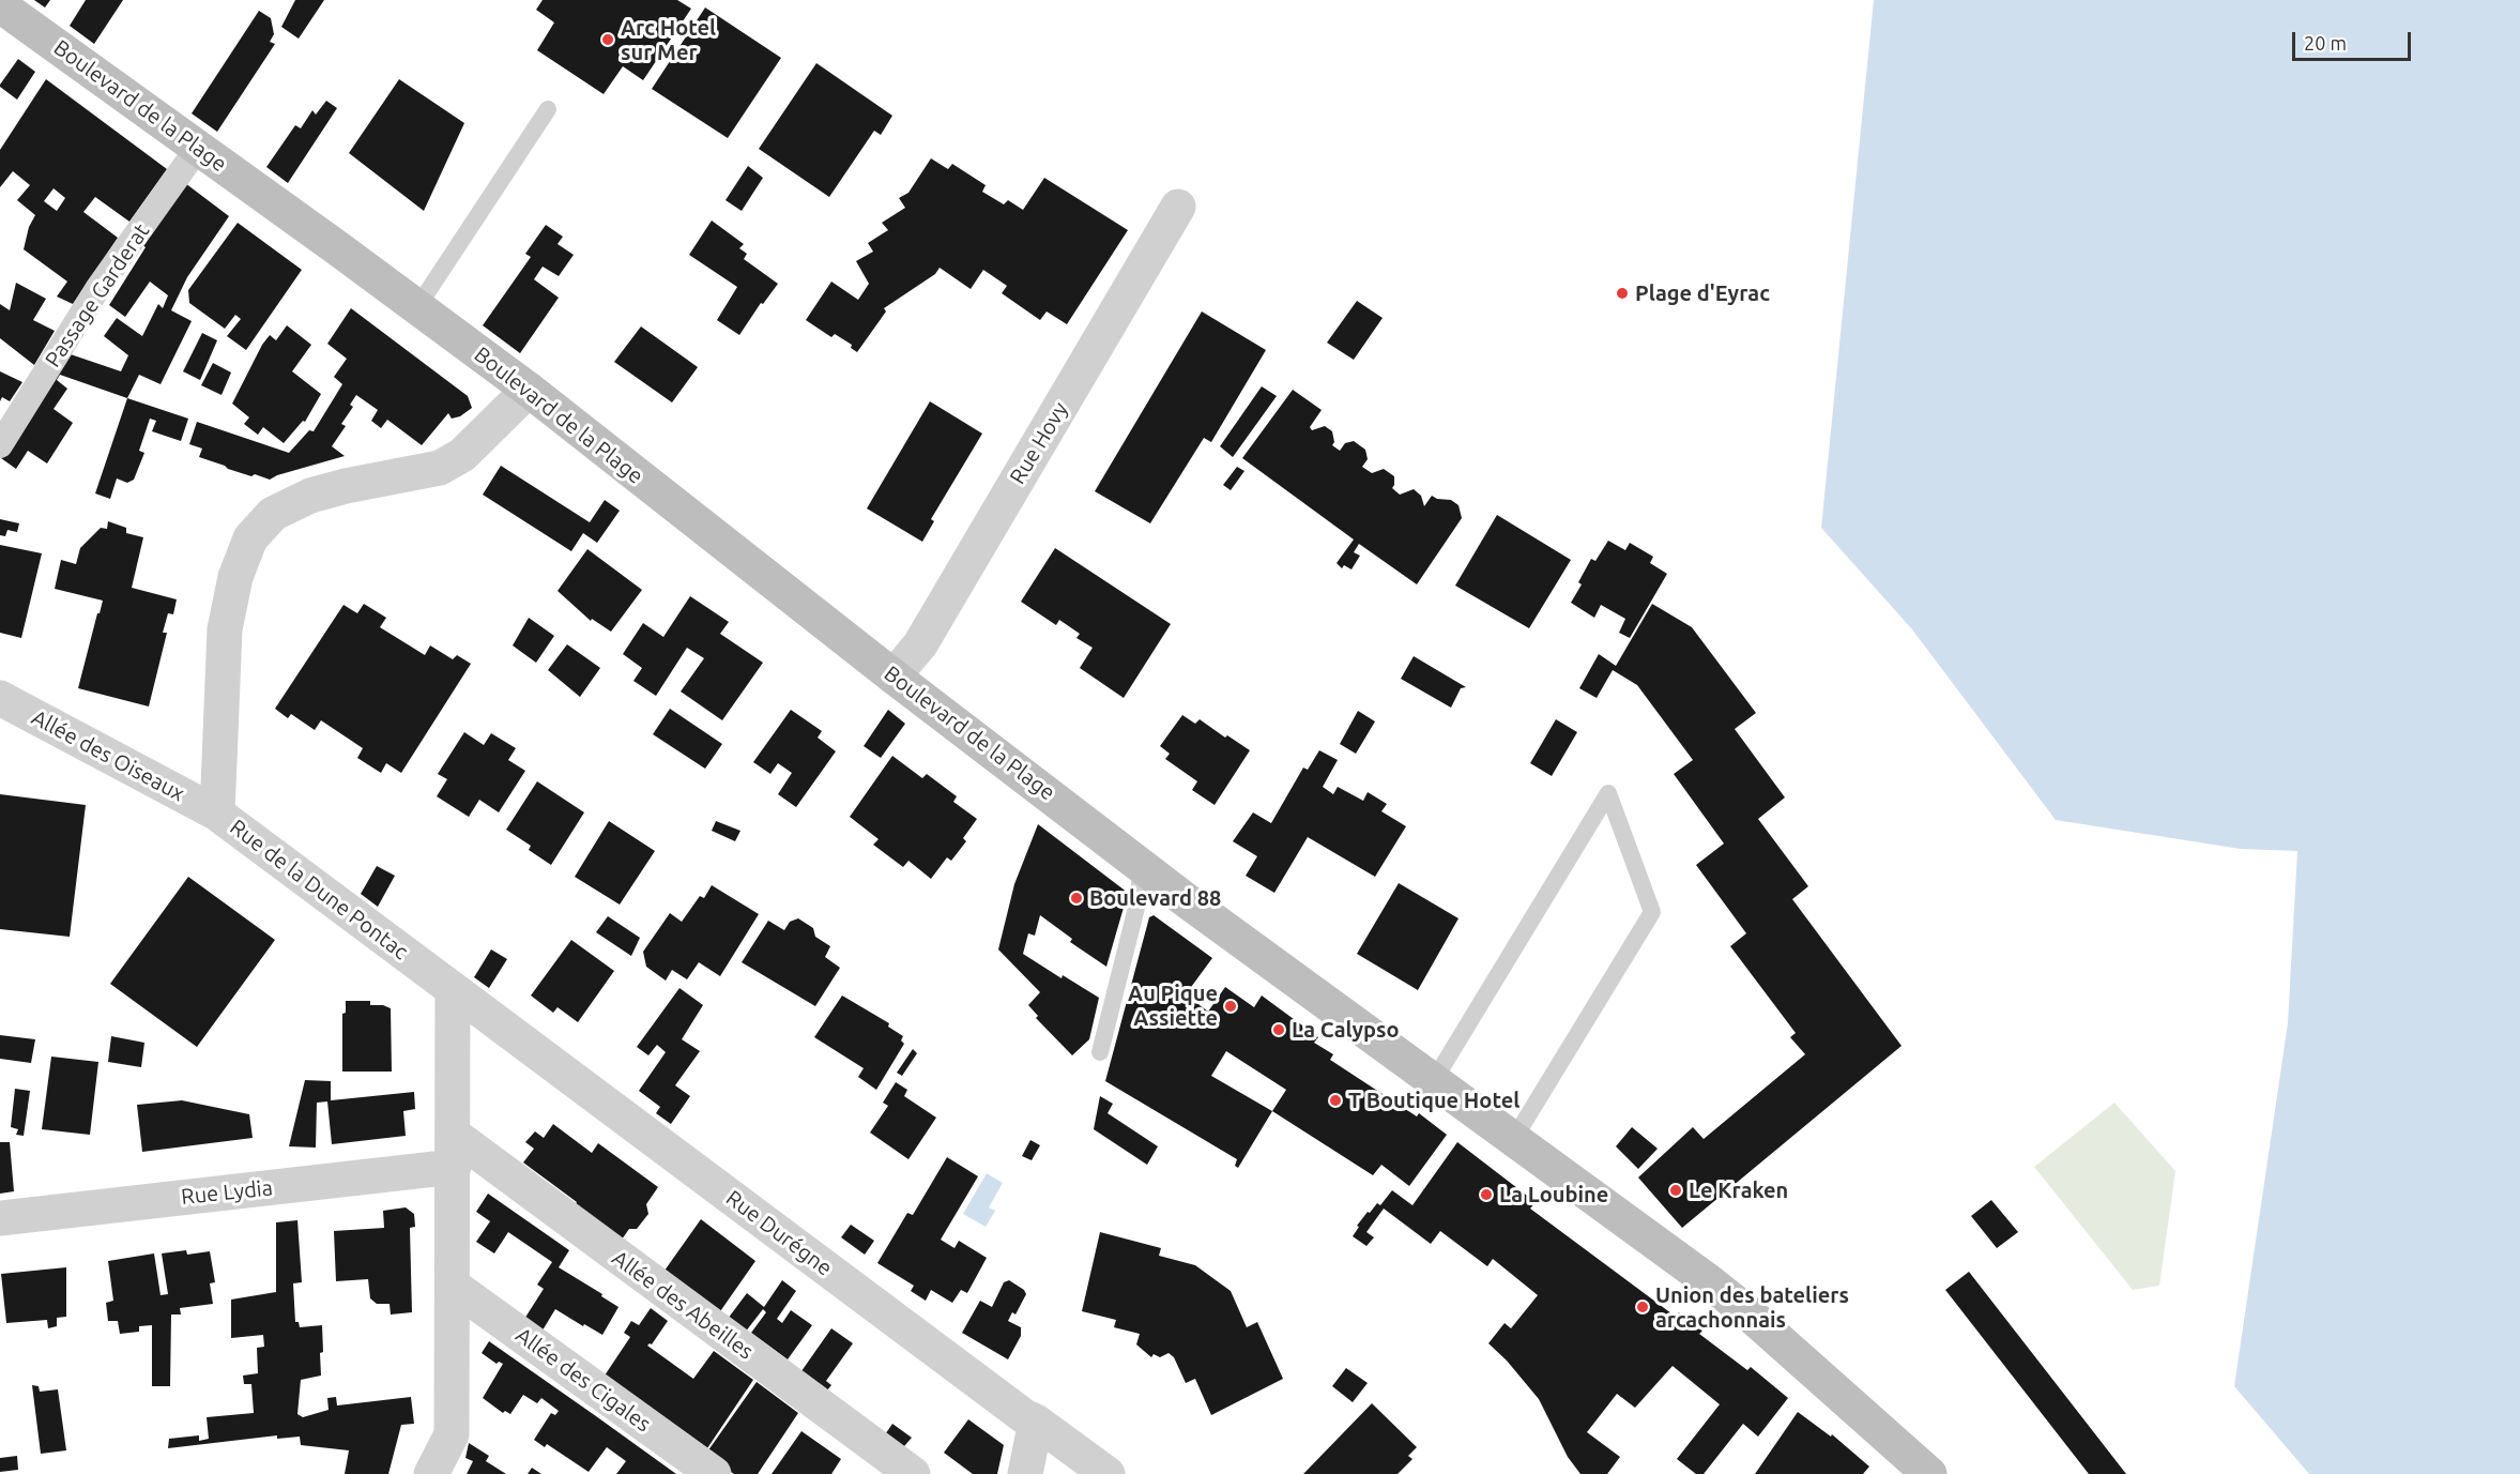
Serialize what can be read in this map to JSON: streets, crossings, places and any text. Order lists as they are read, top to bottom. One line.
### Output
{"streets":{"main road":["Boulevard de la Plage"],"street":["Passage Garderat","Rue Hovy","Allée des Oiseaux","Rue de la Dune Pontac","Rue Lydia","Rue Durégne","Allée des Abeilles","Allée des Cigales"]},"crossings":[["Boulevard de la Plage","Passage Garderat"],["Boulevard de la Plage","Rue Hovy"],["Boulevard de la Plage","Rue de la Dune Pontac"],["Allée des Oiseaux","Rue de la Dune Pontac"],["Rue de la Dune Pontac","Rue Durégne"],["Rue Lydia","Allée des Abeilles"]],"places":["Arc Hotel sur Mer","Plage d'Eyrac","Boulevard 88","Au Pique Assiette","La Calypso","T Boutique Hotel","Le Kraken","La Loubine","Union des bateliers arcachonnais"],"scale_bar":"20 m"}
